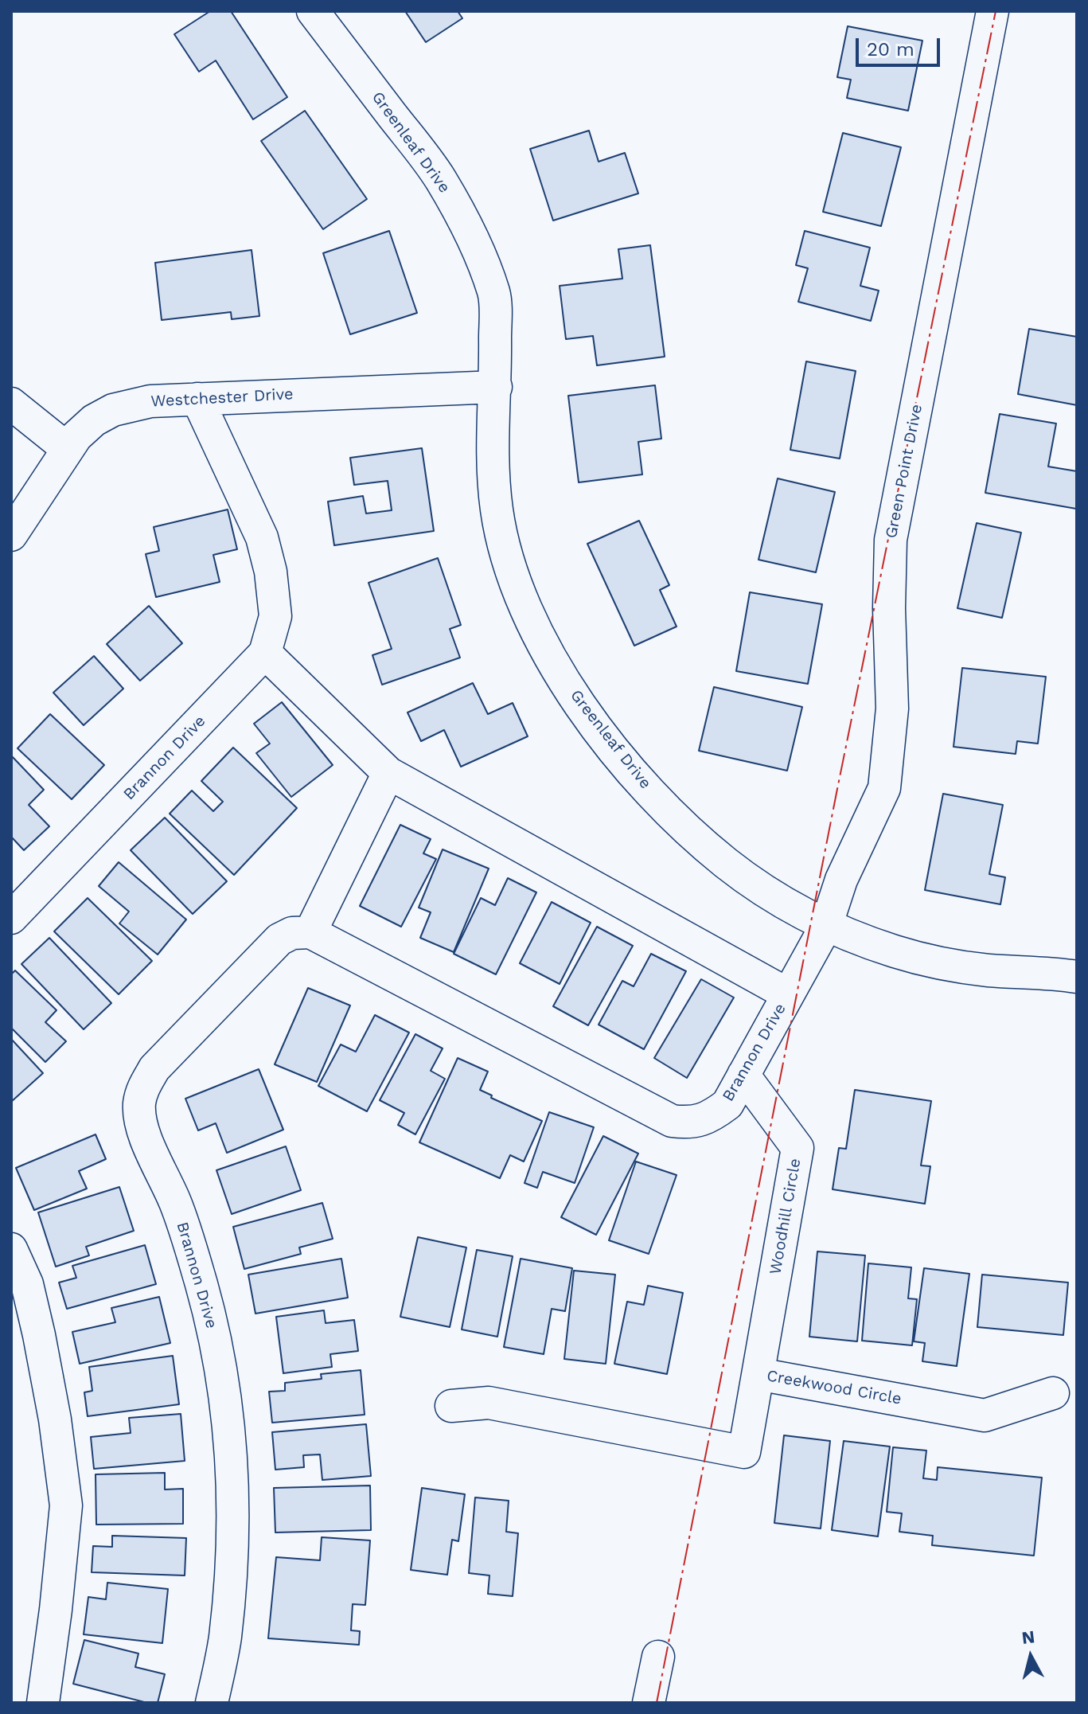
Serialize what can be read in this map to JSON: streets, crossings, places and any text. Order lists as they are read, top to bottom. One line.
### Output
{"streets":{"street":["Greenleaf Drive","Westchester Drive","Green Point Drive","Brannon Drive","Woodhill Circle","Creekwood Circle"]},"crossings":[["Greenleaf Drive","Westchester Drive"],["Greenleaf Drive","Green Point Drive"],["Greenleaf Drive","Brannon Drive"],["Westchester Drive","Brannon Drive"],["Green Point Drive","Brannon Drive"],["Brannon Drive","Woodhill Circle"],["Woodhill Circle","Creekwood Circle"]],"scale_bar":"20 m","north":"top"}
